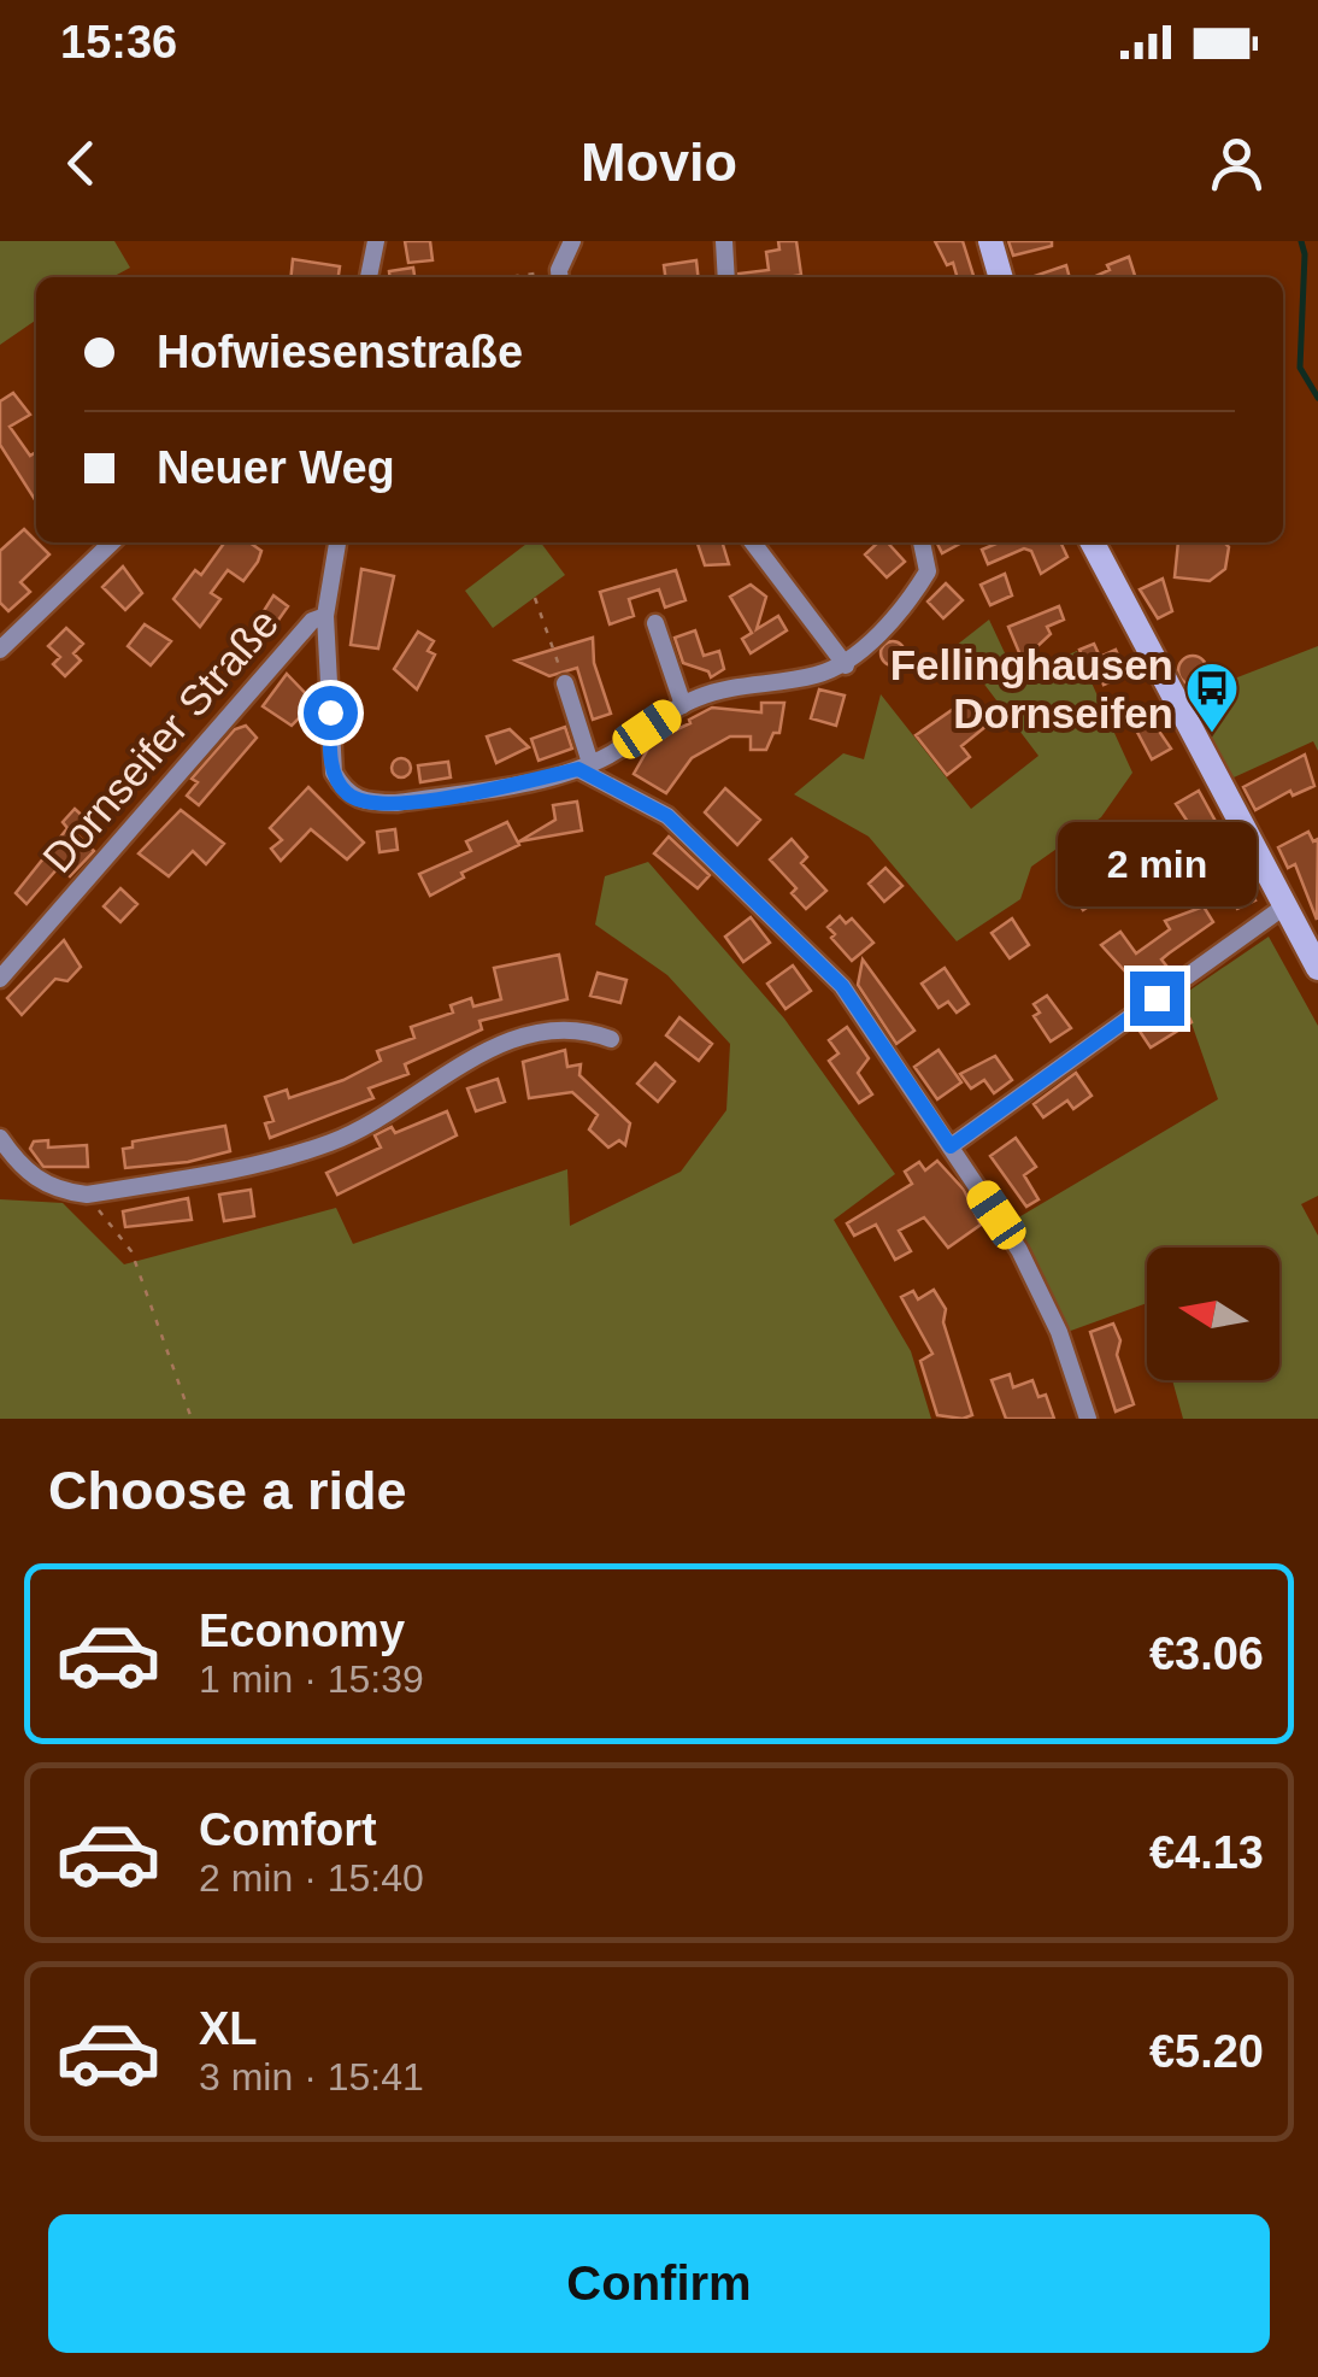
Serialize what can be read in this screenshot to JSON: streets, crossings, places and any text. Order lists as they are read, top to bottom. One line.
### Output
{"streets":{"street":["Dornseifer Straße"]},"places":{"bus stop":["Fellinghausen Dornseifen"]},"north":"left","page":{"status":"15:36","header":"Movio","banner":["Hofwiesenstraße","Neuer Weg"],"bubble":"2 min","heading":"Choose a ride","list":[{"name":"Economy","note":"1 min · 15:39","value":"€3.06"},{"name":"Comfort","note":"2 min · 15:40","value":"€4.13"},{"name":"XL","note":"3 min · 15:41","value":"€5.20"}],"buttons":"Confirm"}}
